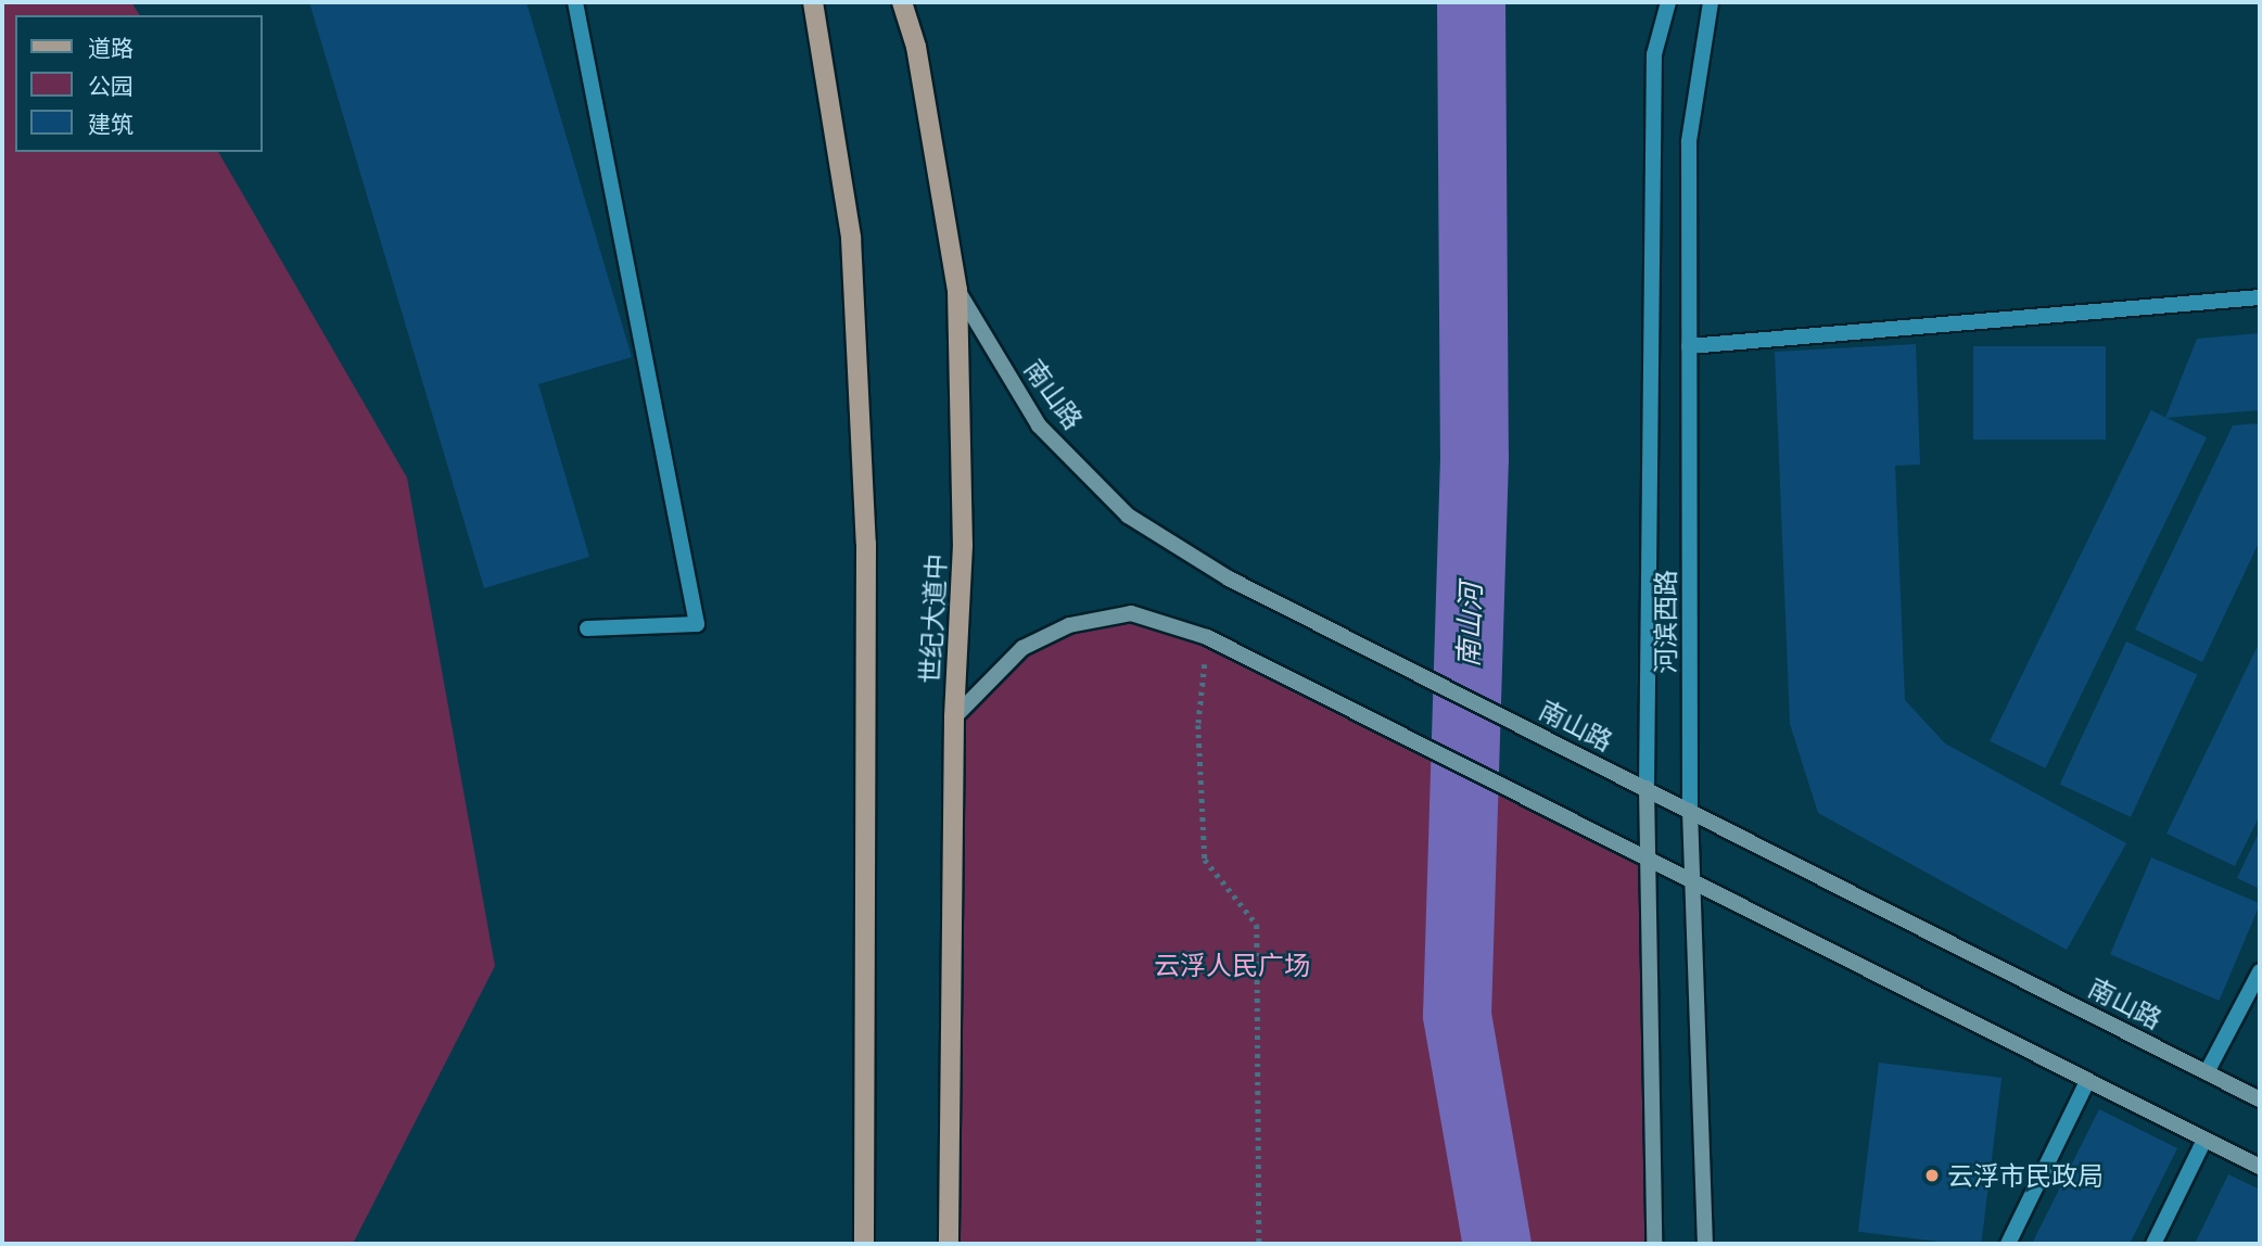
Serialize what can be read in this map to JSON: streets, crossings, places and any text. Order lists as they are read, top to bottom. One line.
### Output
{"streets":{"main road":["南山路","世纪大道中","河滨西路"]},"crossings":[["南山路","世纪大道中"],["南山路","河滨西路"]],"water":["南山河"],"parks":["云浮人民广场"],"places":["云浮市民政局"],"legend":["道路","公园","建筑"]}
